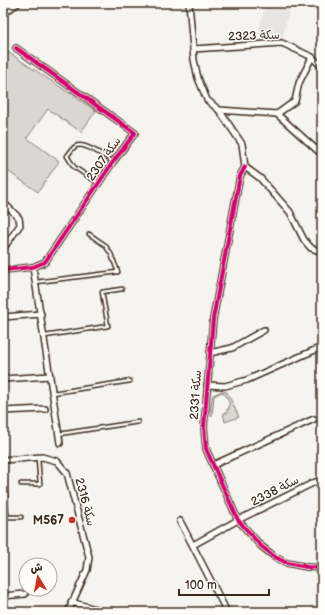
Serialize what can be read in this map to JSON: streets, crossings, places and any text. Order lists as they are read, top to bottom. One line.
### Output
{"streets":{"street":["سكة 2323","سكة 2307","سكة 2331","سكة 2338","2316 سكة"]},"crossings":[["سكة 2331","سكة 2338"]],"places":["M567"],"scale_bar":"100 m","north":"top"}
